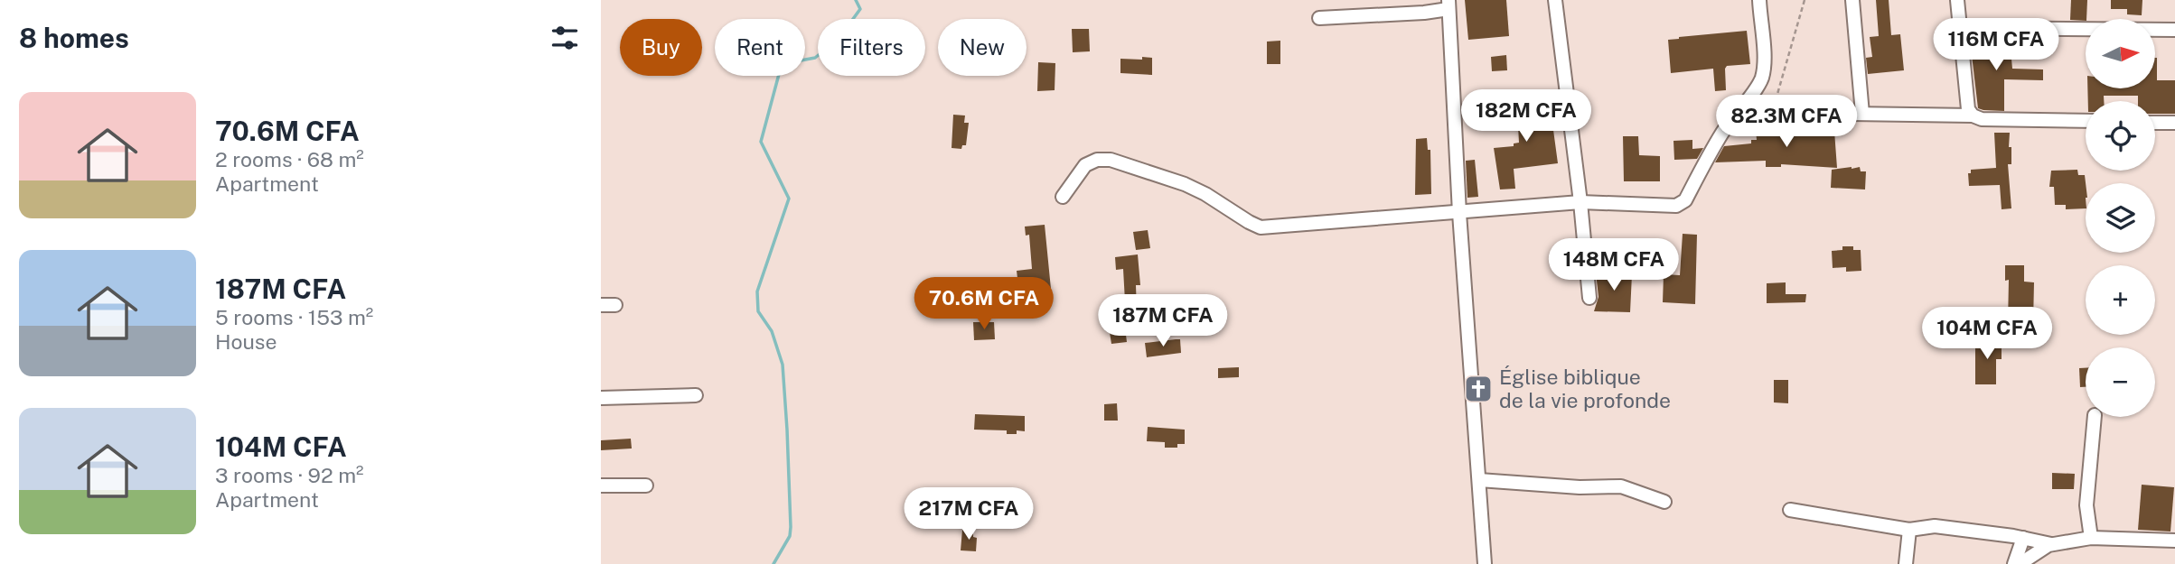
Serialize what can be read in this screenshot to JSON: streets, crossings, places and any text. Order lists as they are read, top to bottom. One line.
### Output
{"places":{"church":["Église biblique de la vie profonde"]},"north":"right","page":{"heading":"8 homes","price":["116M CFA","182M CFA","82.3M CFA","148M CFA","70.6M CFA","187M CFA","104M CFA","217M CFA"],"map_buttons":["+","−"],"chip":["Buy","Rent","Filters","New"],"list":[{"name":"70.6M CFA","note":"2 rooms · 68 m² · Apartment"},{"name":"187M CFA","note":"5 rooms · 153 m² · House"},{"name":"104M CFA","note":"3 rooms · 92 m² · Apartment"}]}}
